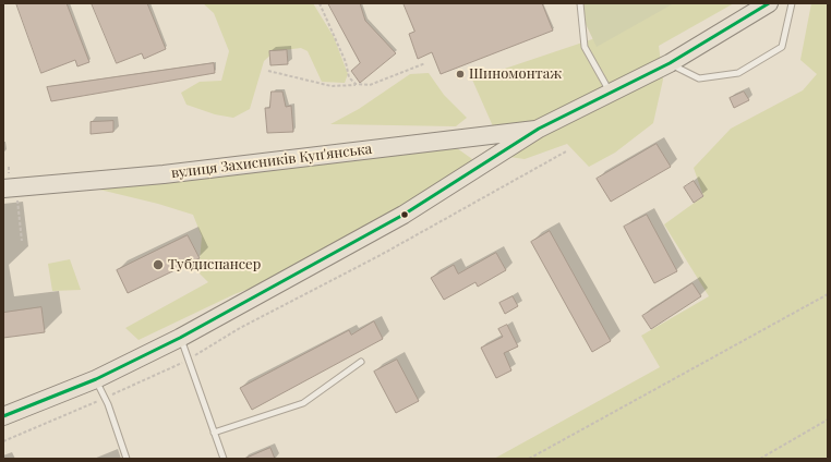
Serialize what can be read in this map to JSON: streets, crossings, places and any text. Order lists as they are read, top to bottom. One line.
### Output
{"streets":{"main road":["вулиця Захисників Куп'янська"]},"places":["Шиномонтаж","Тубдиспансер"]}
